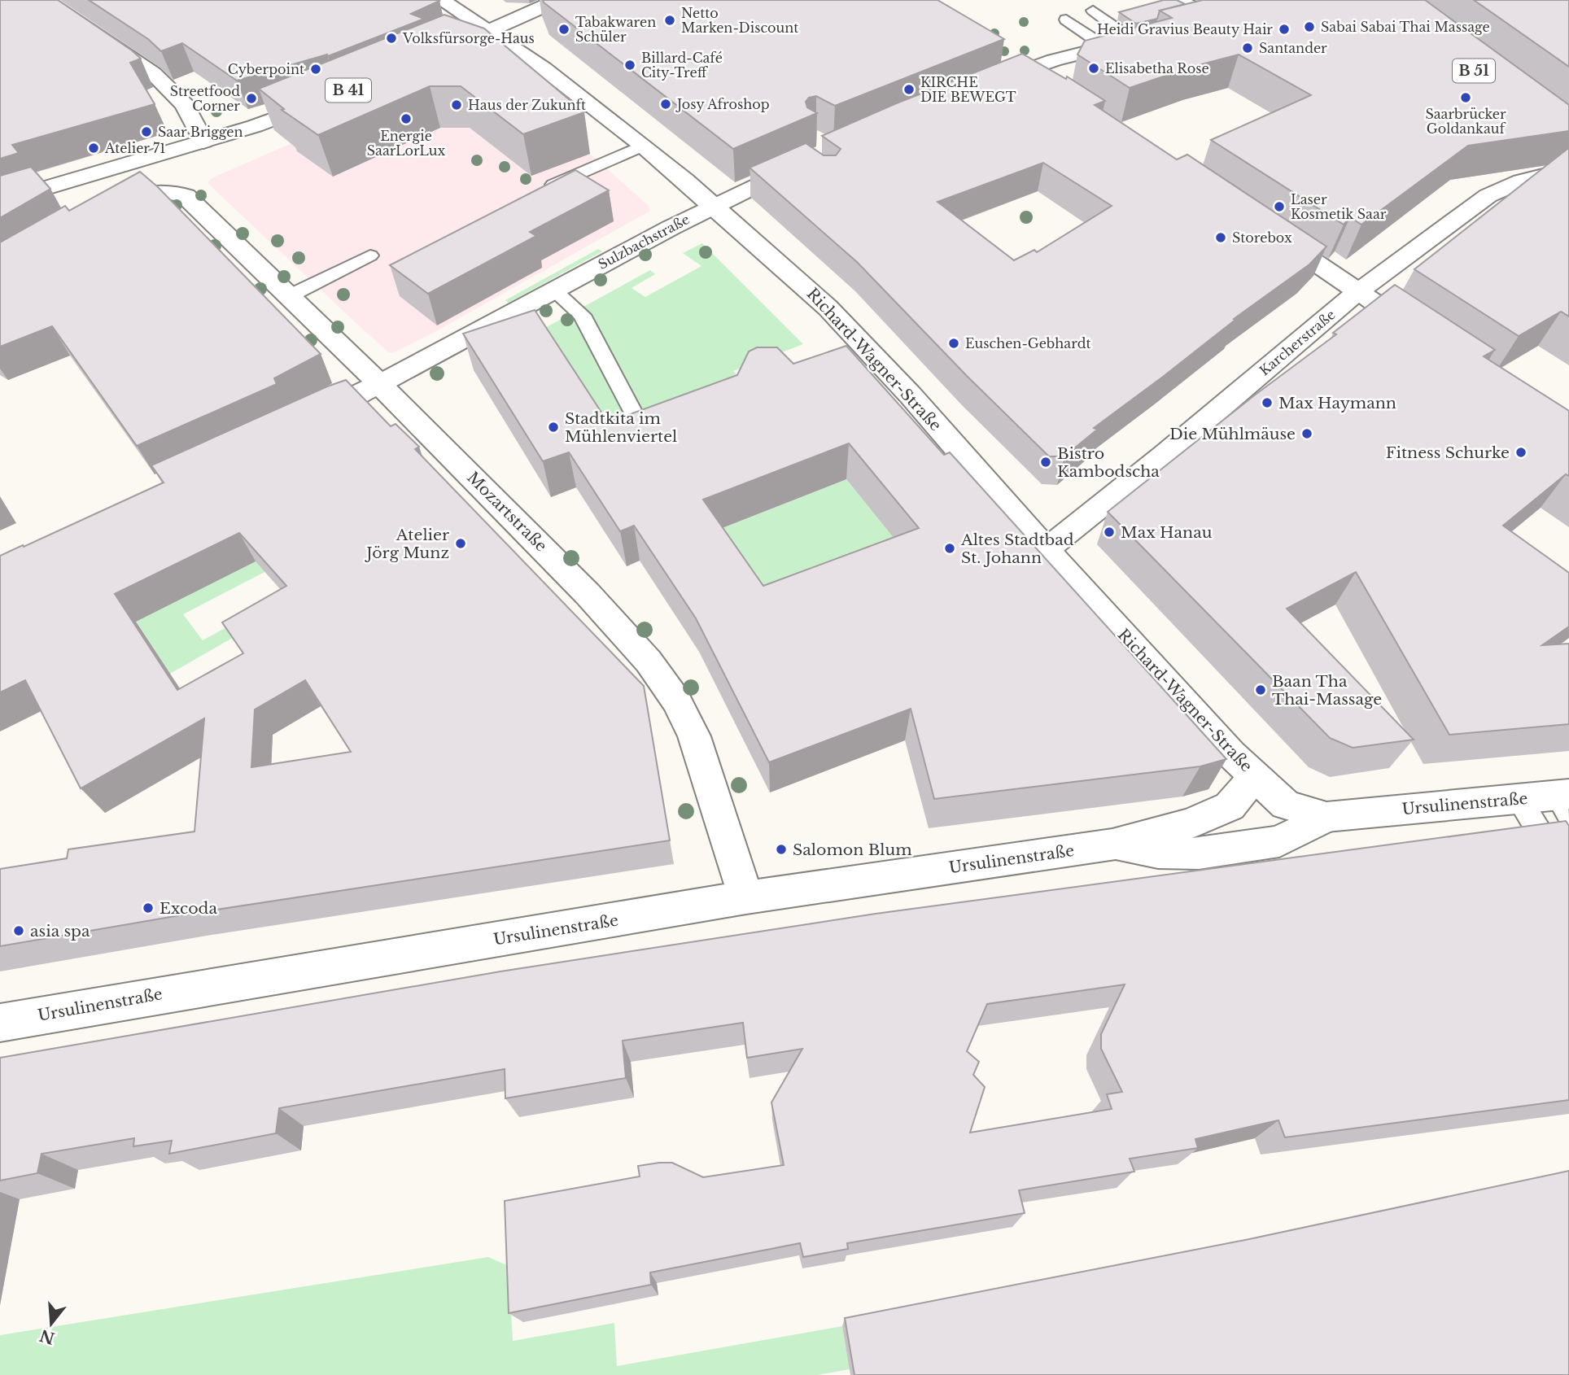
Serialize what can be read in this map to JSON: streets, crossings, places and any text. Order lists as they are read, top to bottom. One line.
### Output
{"streets":{"street":["B 41","Sulzbachstraße","Karcherstraße","Richard-Wagner-Straße","Mozartstraße","Ursulinenstraße"]},"crossings":[["Sulzbachstraße","Richard-Wagner-Straße"],["Sulzbachstraße","Mozartstraße"],["Karcherstraße","Richard-Wagner-Straße"],["Richard-Wagner-Straße","Ursulinenstraße"],["Mozartstraße","Ursulinenstraße"]],"places":["Netto Marken-Discount","Sabai Sabai Thai Massage","Tabakwaren Schüler","Heidi Gravius Beauty Hair","Volksfürsorge-Haus","Santander","Billard-Café City-Treff","Elisabetha Rose","Cyberpoint","KIRCHE DIE BEWEGT","Saarbrücker Goldankauf","Streetfood Corner","Josy Afroshop","Haus der Zukunft","Energie SaarLorLux","Saar Briggen","Atelier 71","Laser Kosmetik Saar","Storebox","Euschen-Gebhardt","Max Haymann","Stadtkita im Mühlenviertel","Die Mühlmäuse","Fitness Schurke","Bistro Kambodscha","Max Hanau","Atelier Jörg Munz","Altes Stadtbad St. Johann","Baan Tha Thai-Massage","Salomon Blum","Excoda","asia spa"],"north":"bottom"}
